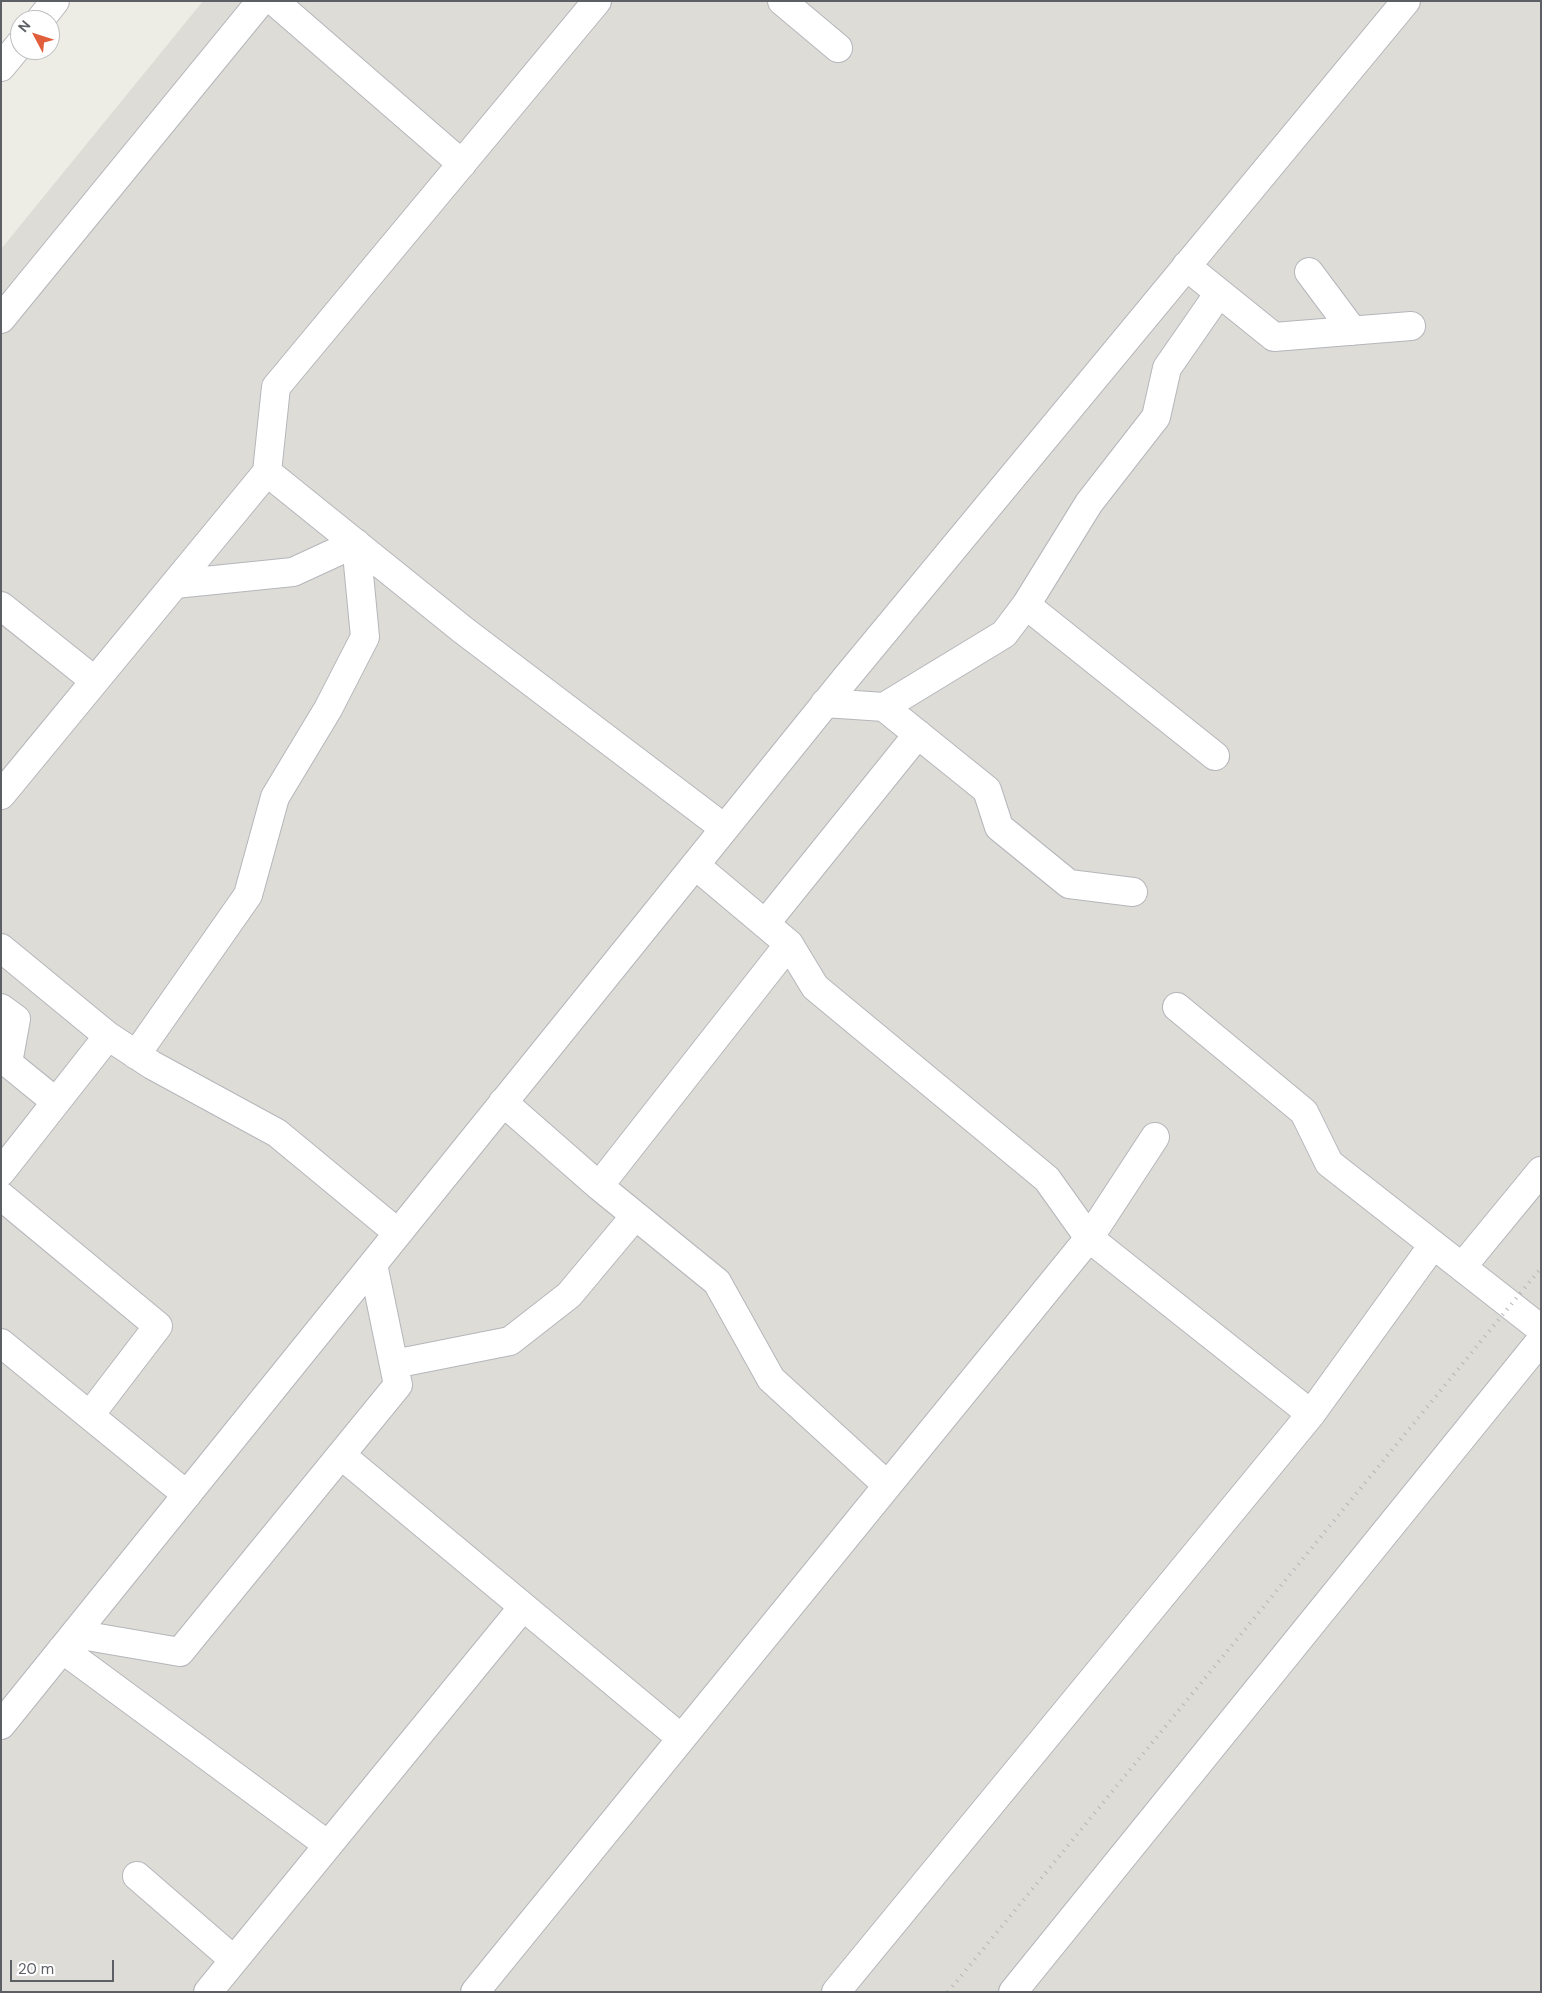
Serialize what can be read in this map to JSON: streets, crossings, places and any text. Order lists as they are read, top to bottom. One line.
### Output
{"scale_bar":"20 m","north":"top left"}
